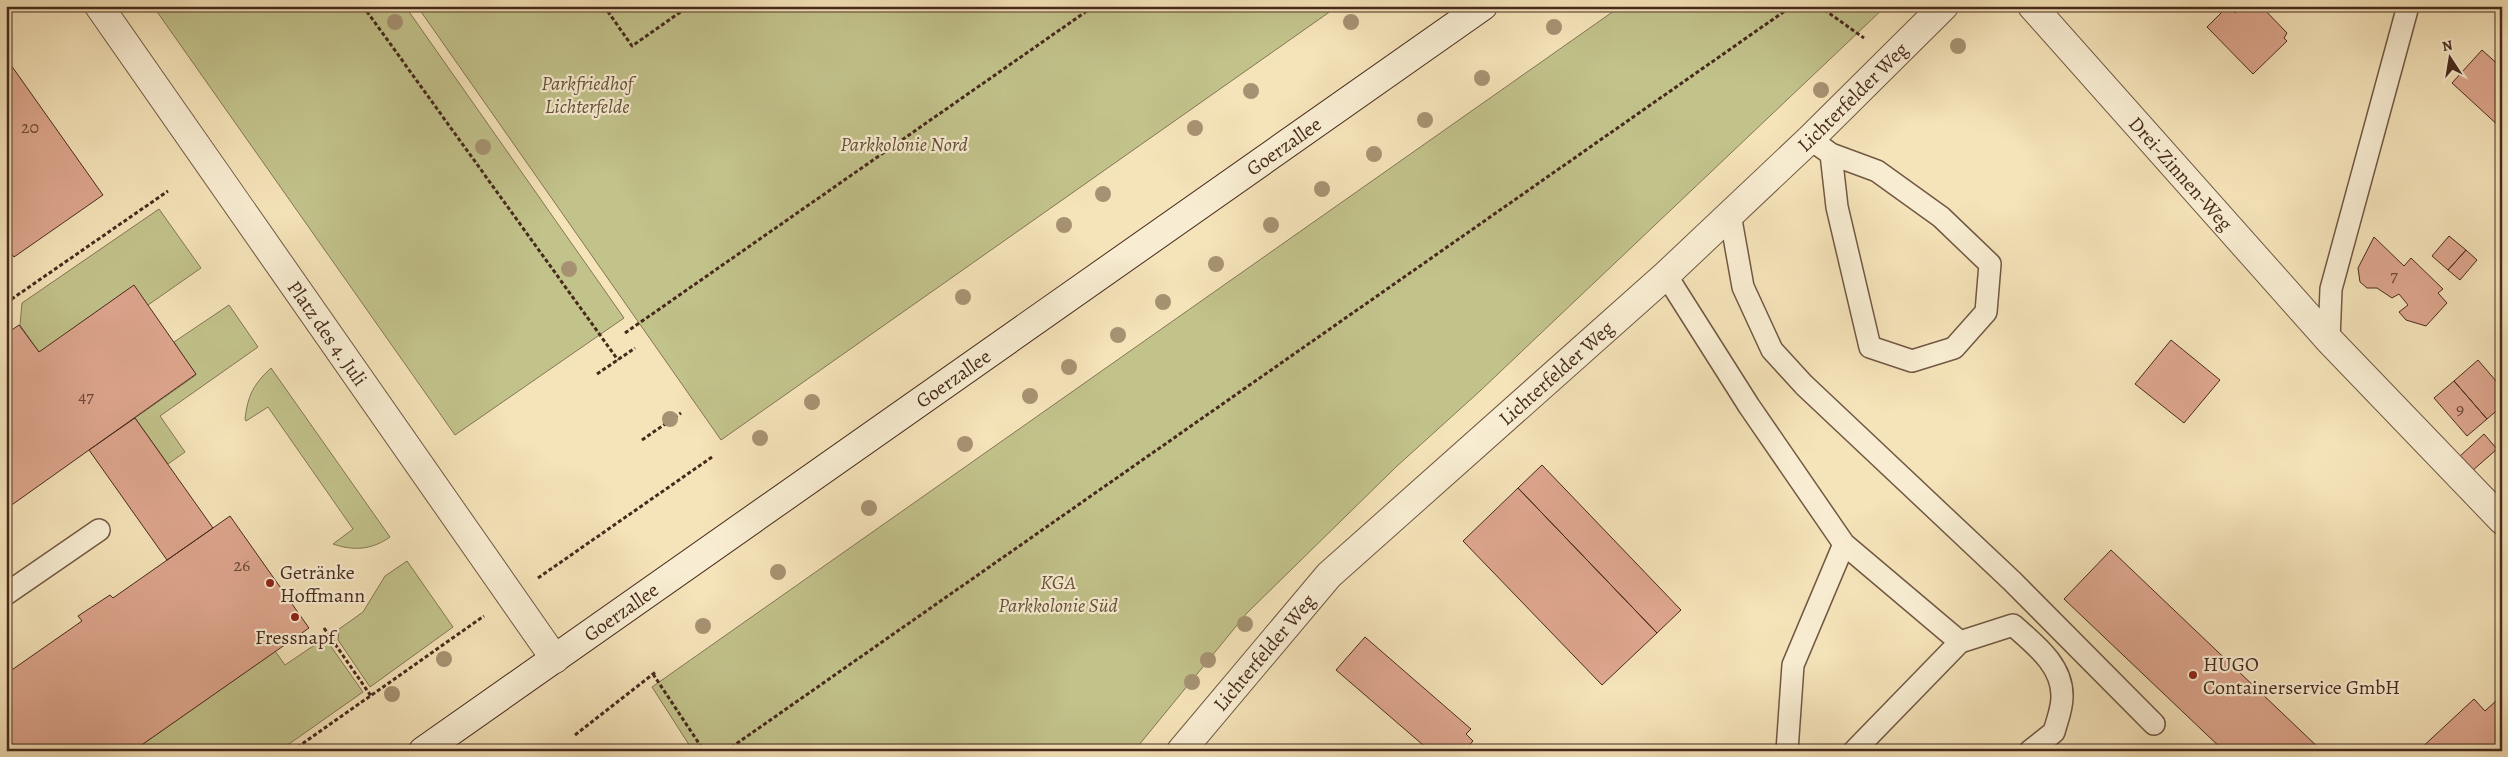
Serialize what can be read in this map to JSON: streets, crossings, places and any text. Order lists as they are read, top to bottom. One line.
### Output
{"streets":{"street":["Lichterfelder Weg","Goerzallee","Drei-Zinnen-Weg","Platz des 4. Juli"]},"crossings":[["Goerzallee","Platz des 4. Juli"]],"parks":["Parkfriedhof Lichterfelde","Parkkolonie Nord","KGA Parkkolonie Süd"],"places":["Getränke Hoffmann","Fressnapf","HUGO Containerservice GmbH"],"house_numbers":["20","7","47","9","26"],"north":"top"}
